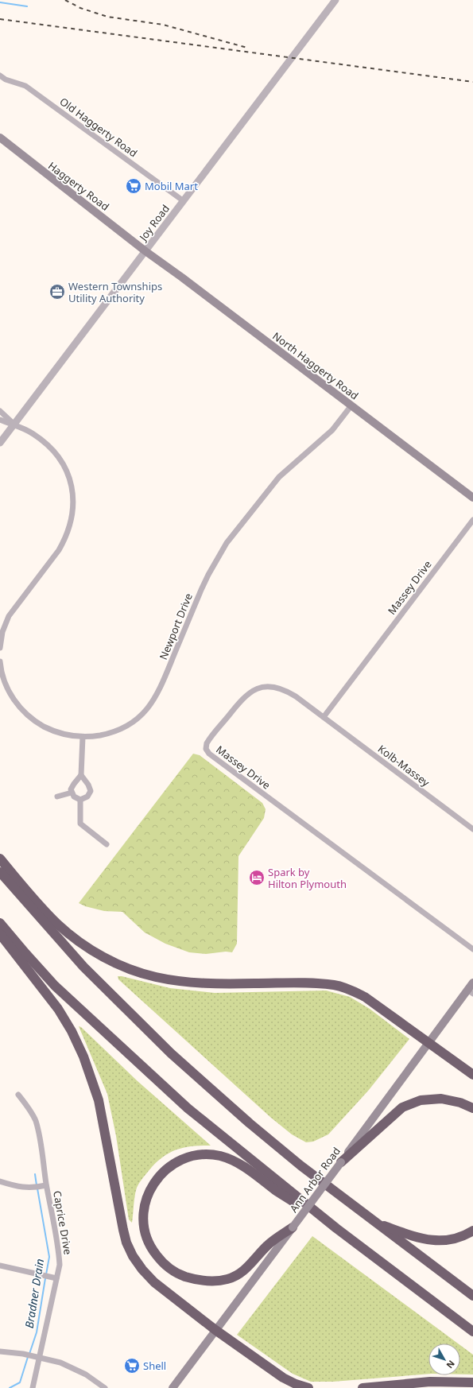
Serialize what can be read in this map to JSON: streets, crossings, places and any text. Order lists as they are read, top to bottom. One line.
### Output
{"streets":{"main road":["Haggerty Road","North Haggerty Road","Ann Arbor Road"],"street":["Old Haggerty Road","Joy Road","Massey Drive","Newport Drive","Kolb-Massey","Caprice Drive"]},"crossings":[["Old Haggerty Road","Joy Road"],["Haggerty Road","Joy Road"],["Haggerty Road","North Haggerty Road"],["Joy Road","North Haggerty Road"],["North Haggerty Road","Newport Drive"],["Massey Drive","Kolb-Massey"]],"water":["Bradner Drain"],"places":{"supermarket":["Mobil Mart","Shell"],"office":["Western Townships Utility Authority"],"hotel":["Spark by Hilton Plymouth"]},"north":"bottom right"}
